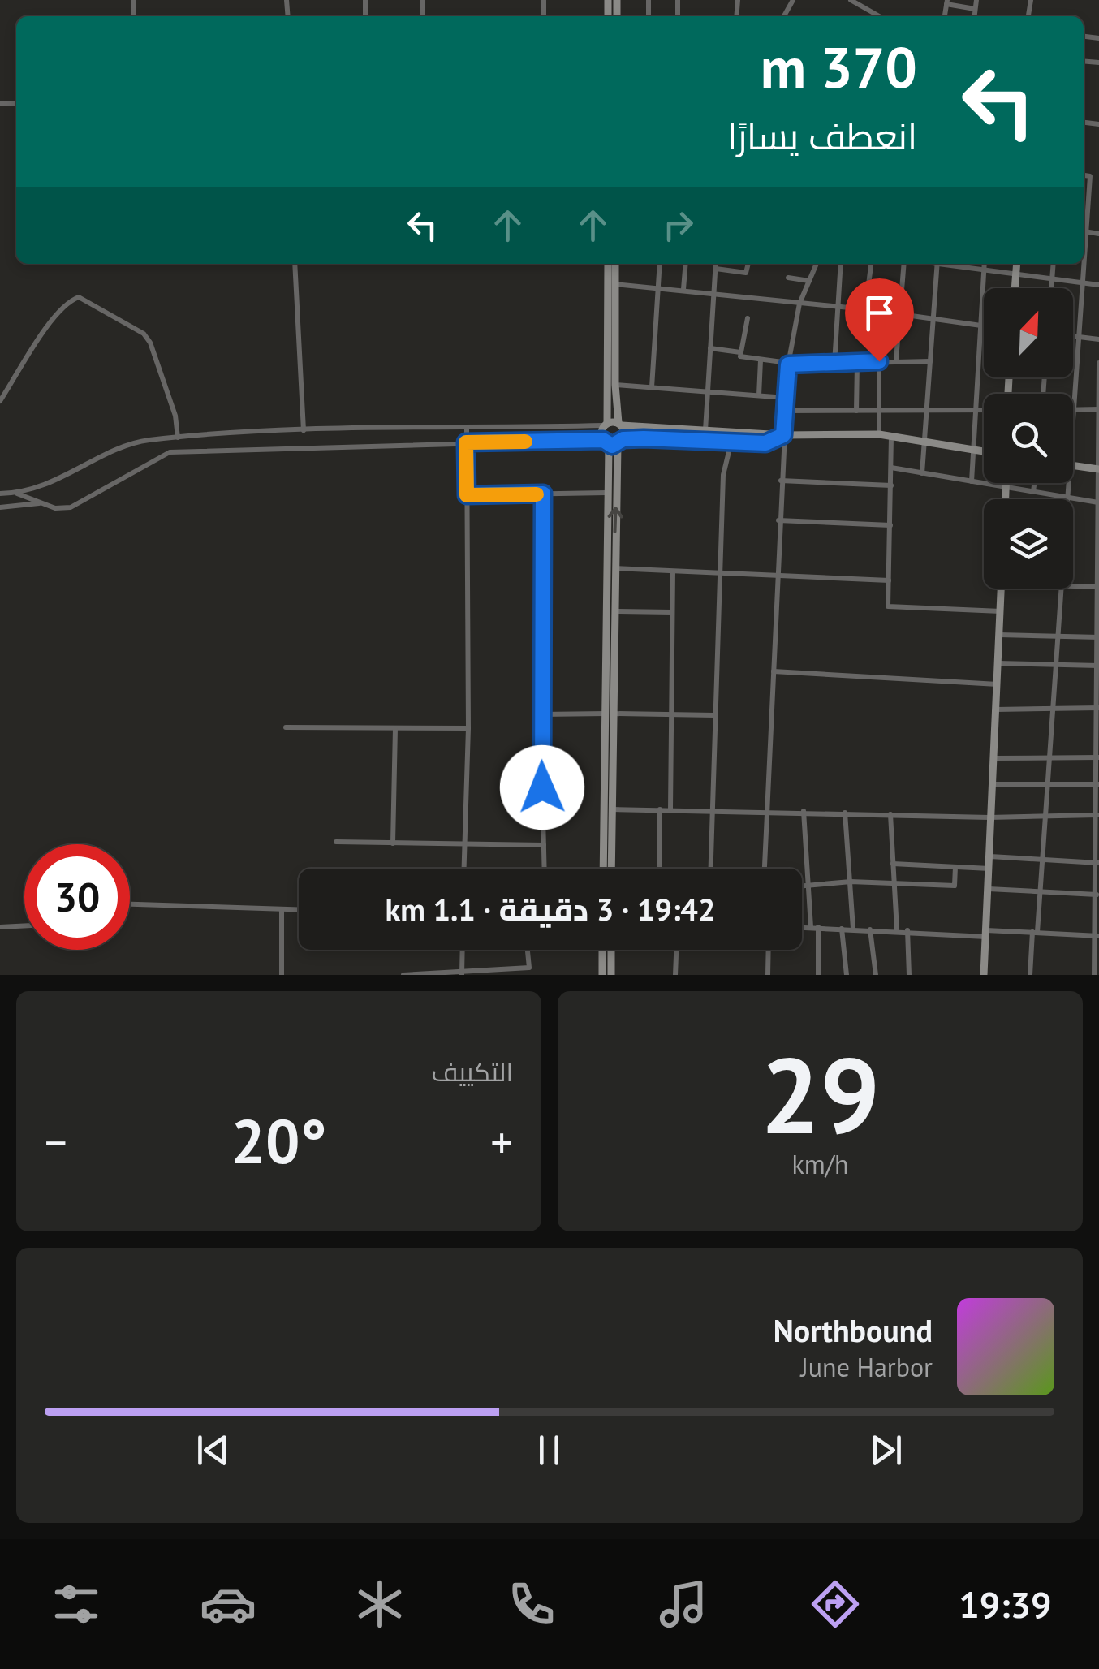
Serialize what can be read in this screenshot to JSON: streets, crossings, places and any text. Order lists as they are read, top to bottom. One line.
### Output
{"north":"top right","page":{"turn":["370 m","انعطف يسارًا"],"limit":"30","trip":"19:42 · 3 دقيقة · 1.1 km","tile":[["29","km/h"],"التكييف"],"heat":["−","20°","+"],"song":["Northbound","June Harbor"],"tabs":"19:39"}}
